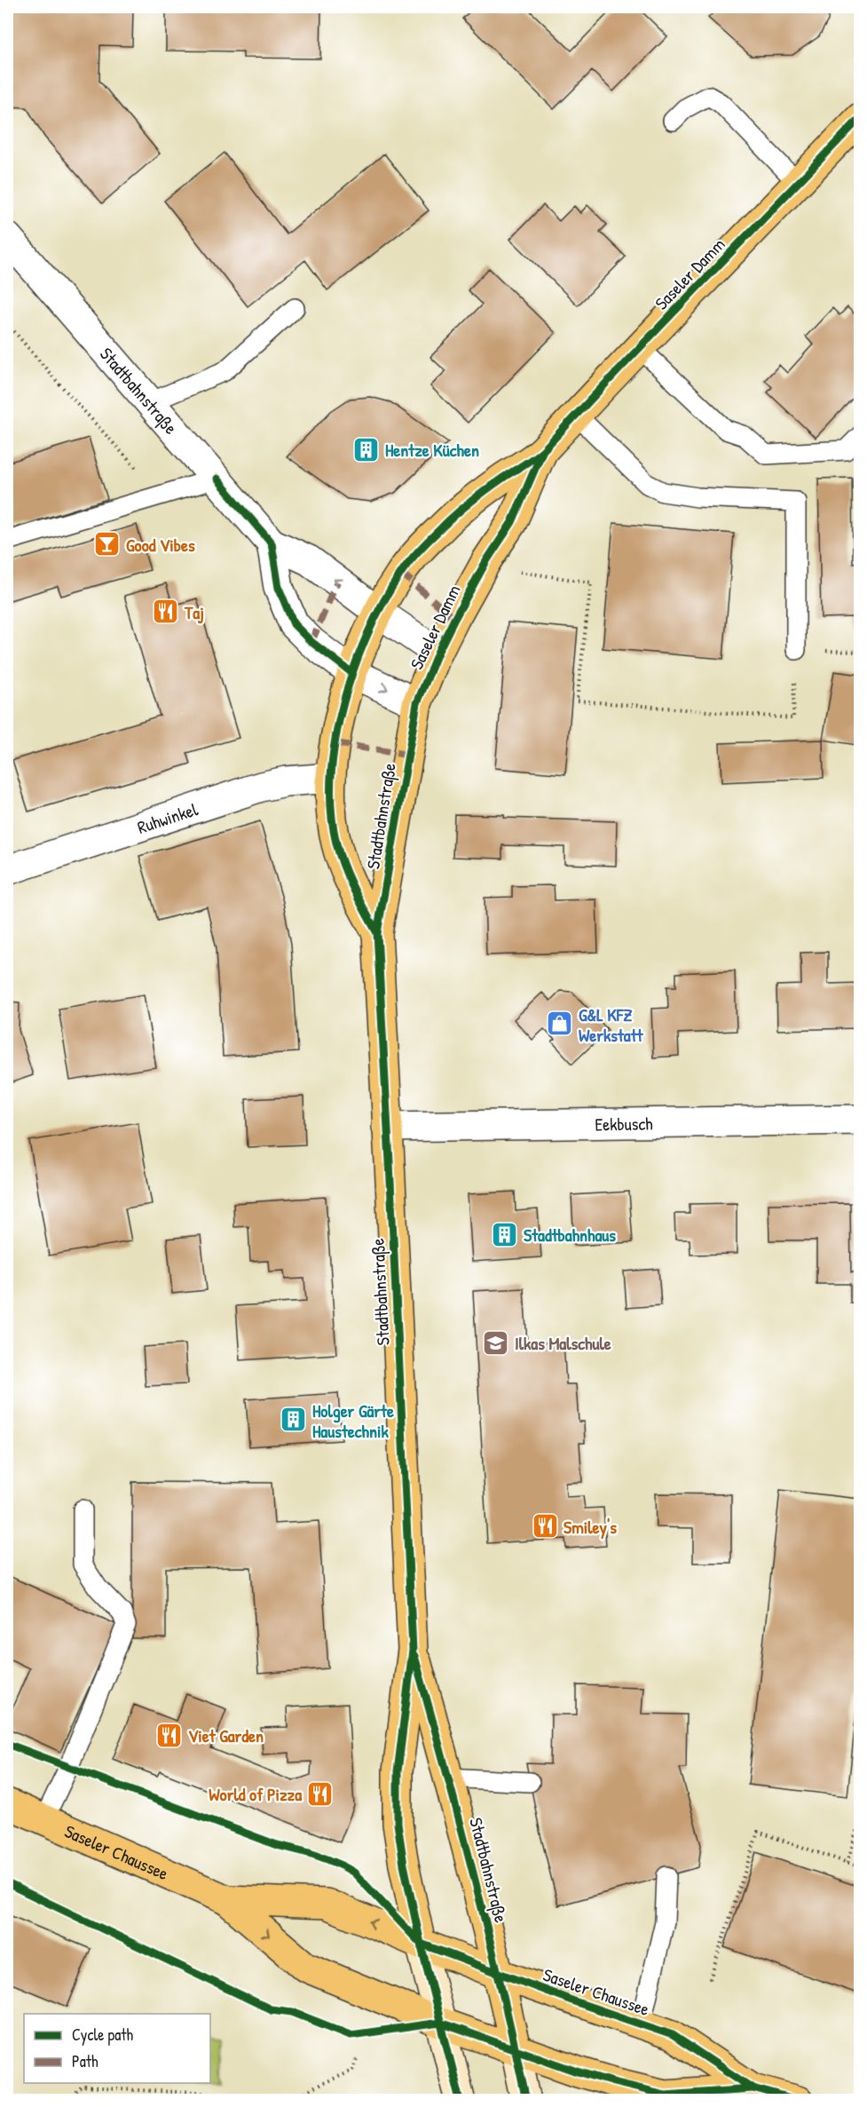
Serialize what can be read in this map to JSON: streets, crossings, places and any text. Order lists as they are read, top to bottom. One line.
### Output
{"streets":{"main road":["Saseler Damm","Stadtbahnstraße","Saseler Chaussee"],"street":["Ruhwinkel","Eekbusch"]},"crossings":[["Saseler Damm","Stadtbahnstraße"],["Stadtbahnstraße","Ruhwinkel"],["Stadtbahnstraße","Eekbusch"],["Stadtbahnstraße","Saseler Chaussee"]],"places":{"building":["Hentze Küchen","Stadtbahnhaus","Holger Gärte Haustechnik"],"bar":["Good Vibes"],"restaurant":["Taj","Smiley's","Viet Garden","World of Pizza"],"shop":["G&L KFZ Werkstatt"],"school or university":["Ilkas Malschule"]},"legend":["Cycle path","Path"]}
